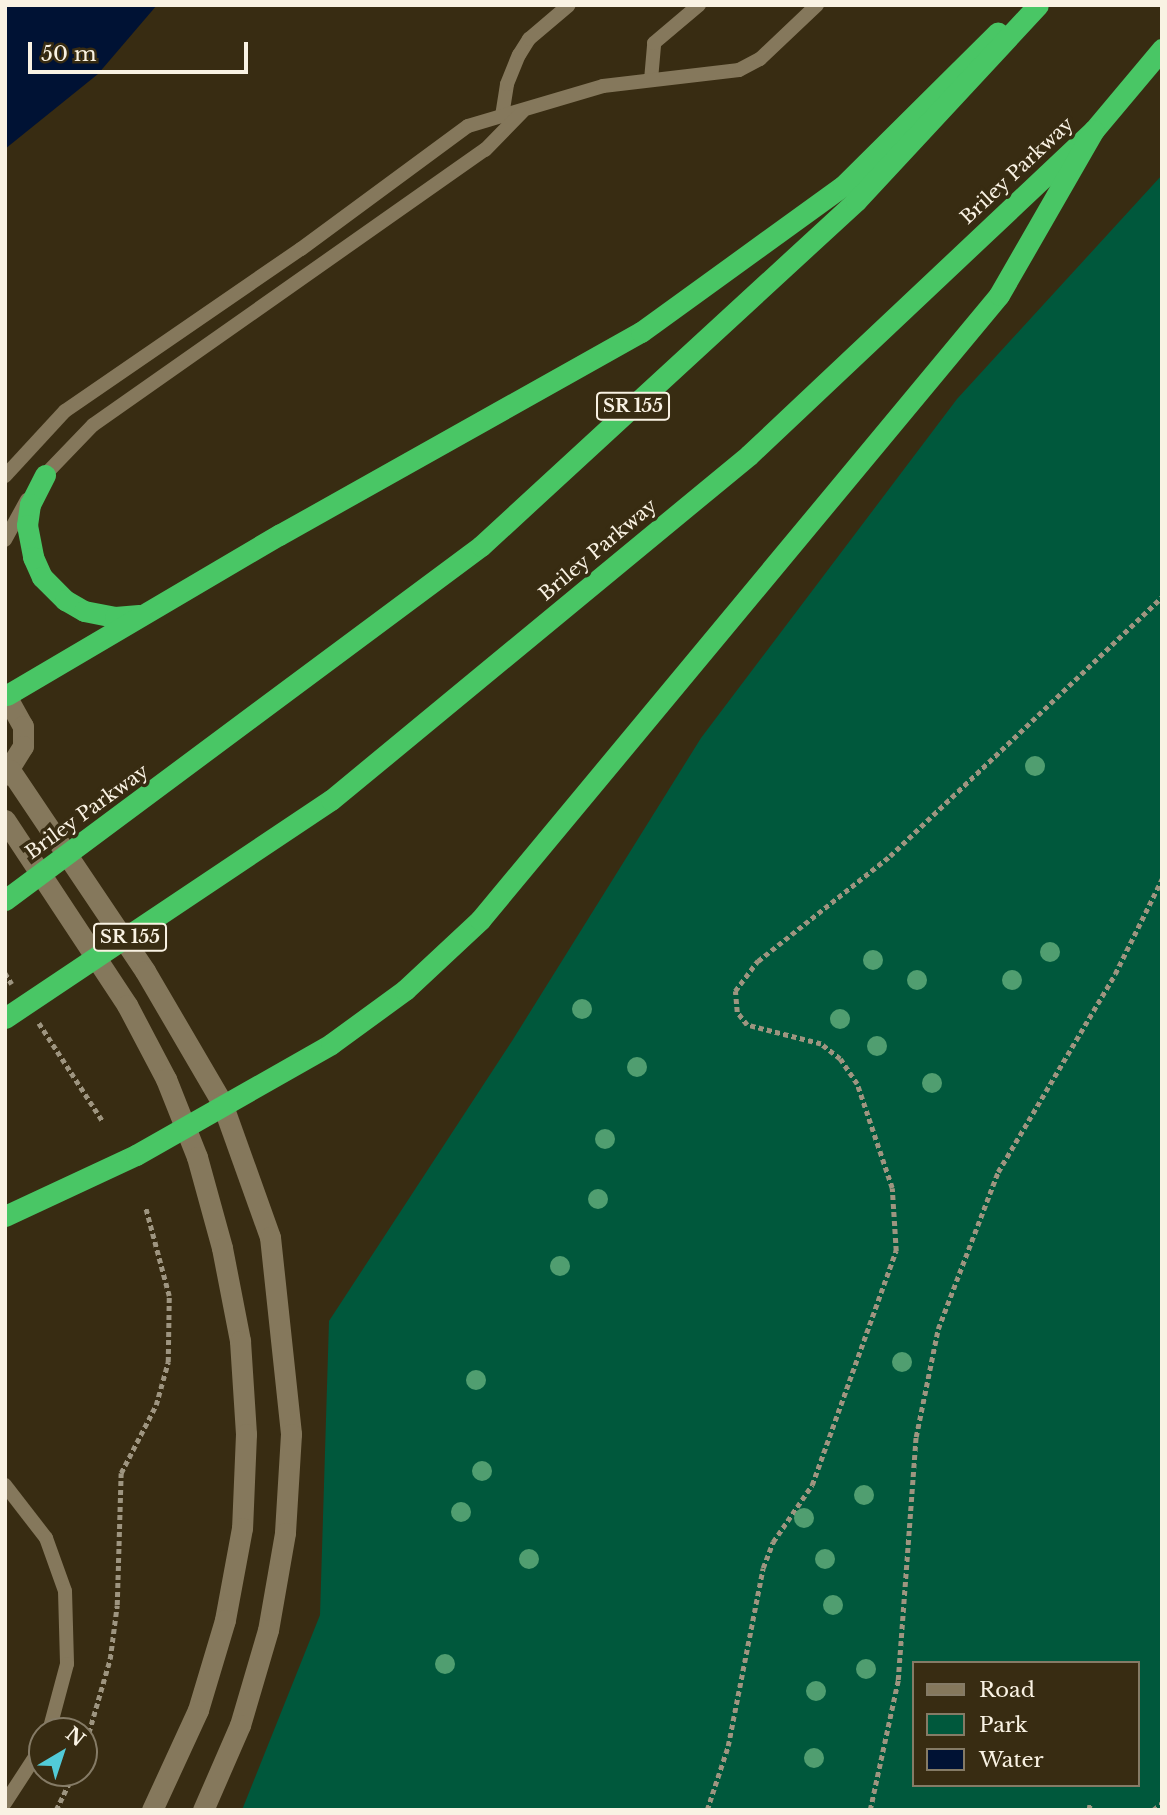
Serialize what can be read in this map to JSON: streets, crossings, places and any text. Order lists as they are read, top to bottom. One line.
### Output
{"streets":{"highway":["Briley Parkway","SR 155"]},"legend":["Road","Park","Water"],"scale_bar":"50 m","north":"top right"}
